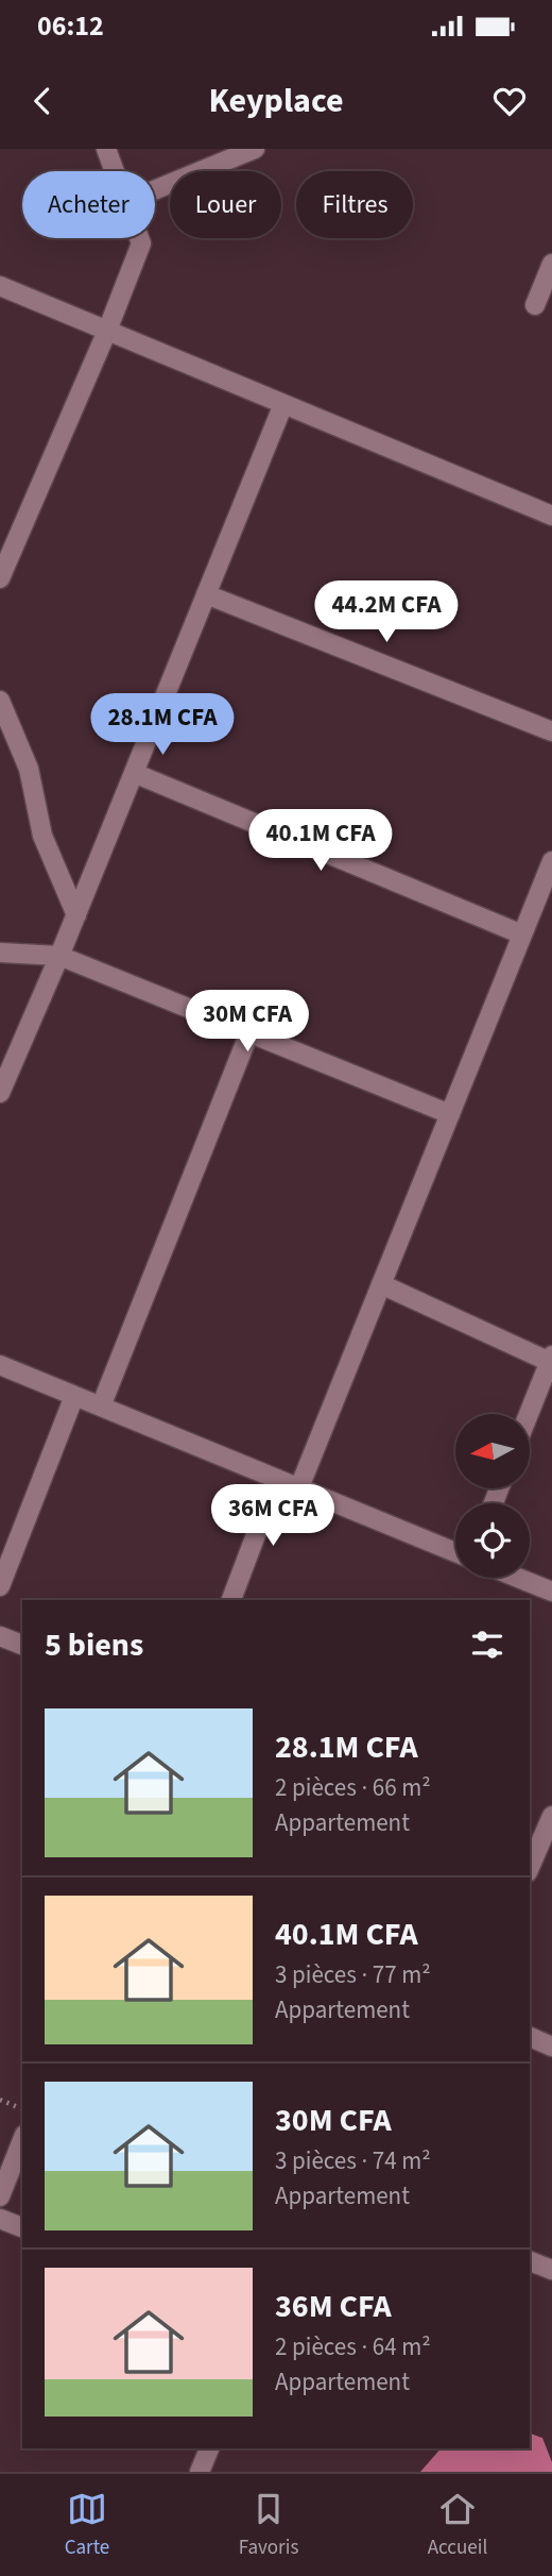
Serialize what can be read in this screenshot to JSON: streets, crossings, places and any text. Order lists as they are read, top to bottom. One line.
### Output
{"north":"left","page":{"status":"06:12","header":"Keyplace","chip":["Acheter","Louer","Filtres"],"price":["44.2M CFA","28.1M CFA","40.1M CFA","30M CFA","36M CFA"],"heading":"5 biens","list":[{"name":"28.1M CFA","note":"2 pièces · 66 m² · Appartement"},{"name":"40.1M CFA","note":"3 pièces · 77 m² · Appartement"},{"name":"30M CFA","note":"3 pièces · 74 m² · Appartement"},{"name":"36M CFA","note":"2 pièces · 64 m² · Appartement"}],"tabs":["Carte","Favoris","Accueil"]}}
